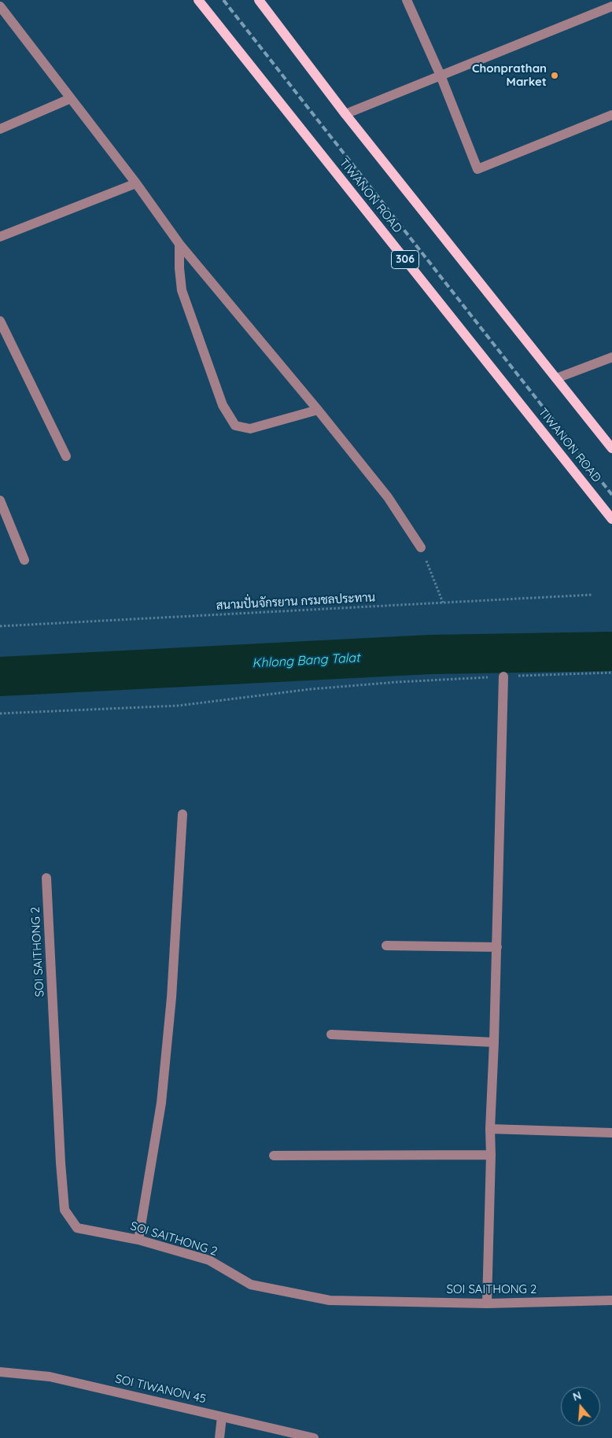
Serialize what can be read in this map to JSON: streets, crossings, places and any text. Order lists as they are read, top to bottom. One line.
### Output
{"streets":{"main road":["TIWANON ROAD","306"],"street":["SOI SAITHONG 2","SOI TIWANON 45"],"path":["สนามปั่นจักรยาน กรมชลประทาน"]},"water":["Khlong Bang Talat"],"places":["Chonprathan Market"],"north":"top"}
